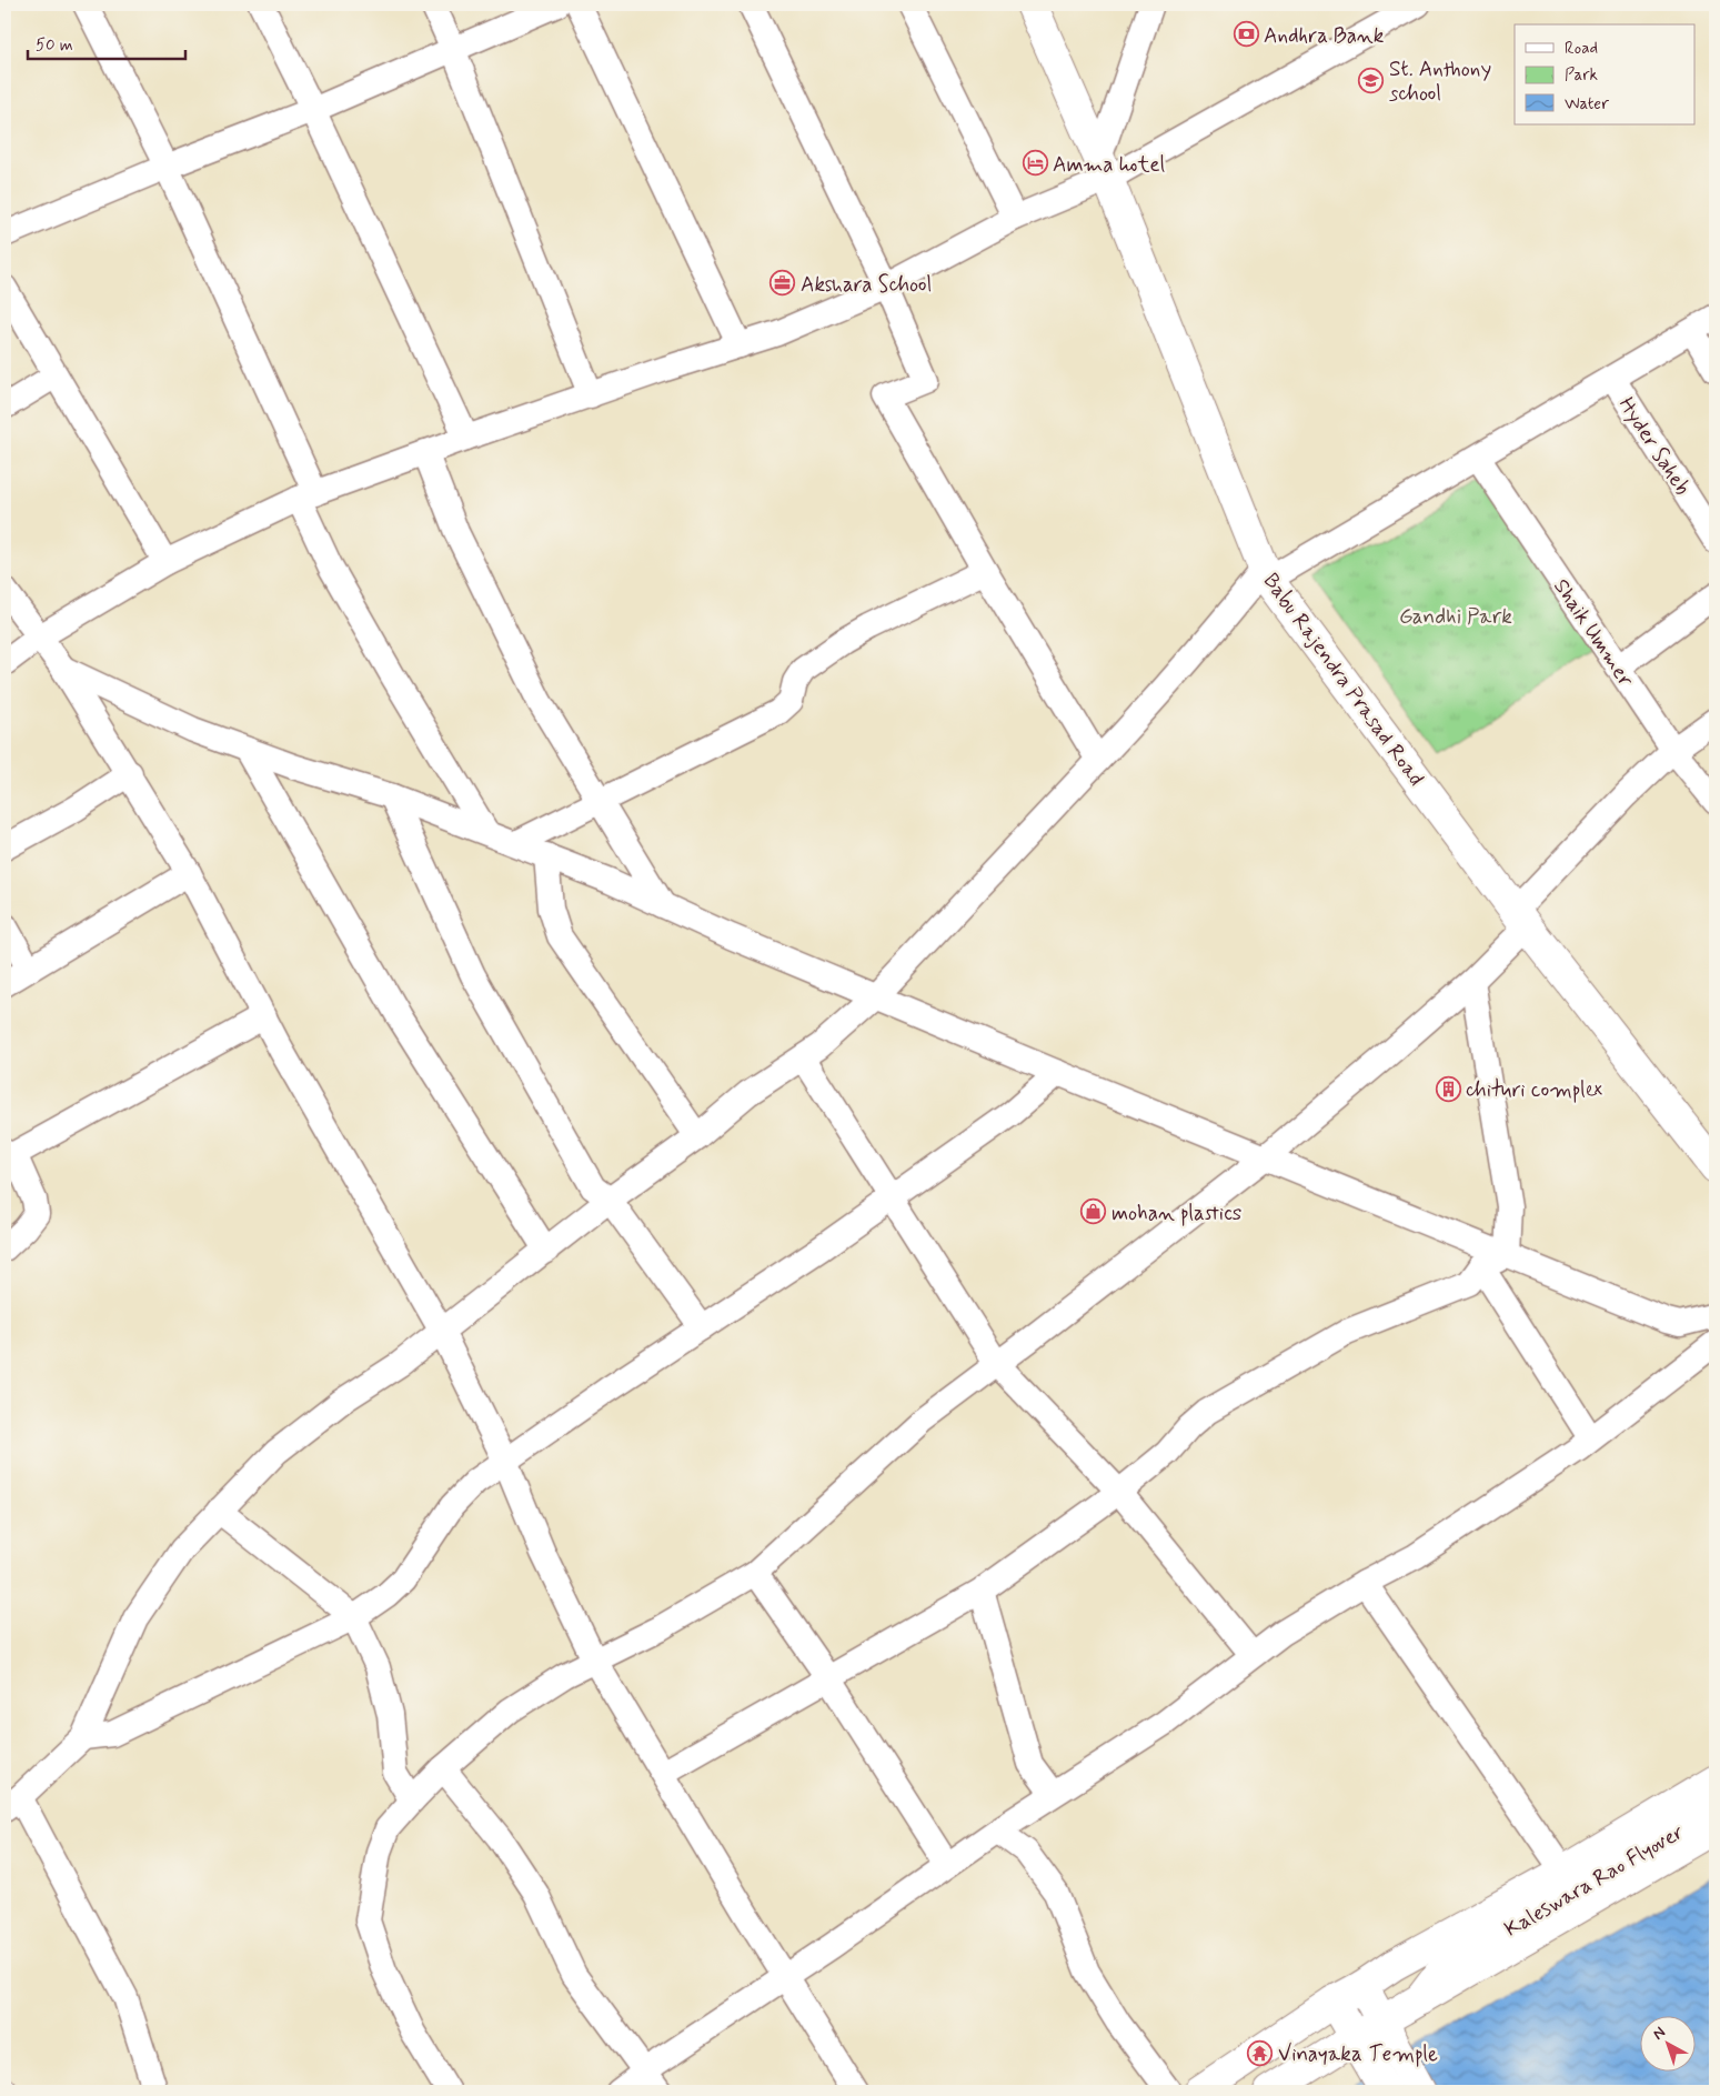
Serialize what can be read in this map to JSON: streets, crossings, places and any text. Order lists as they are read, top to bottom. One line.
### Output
{"streets":{"street":["Hyder Saheb","Shaik Ummer","Babu Rajendra Prasad Road","Kaleswara Rao Flyover"]},"parks":["Gandhi Park"],"places":{"bank":["Andhra Bank"],"school or university":["St. Anthony school"],"hotel":["Amma hotel"],"office":["Akshara School"],"building":["chituri complex"],"shop":["mohan plastics"],"temple":["Vinayaka Temple"]},"legend":["Road","Park","Water"],"scale_bar":"50 m","north":"top left"}
